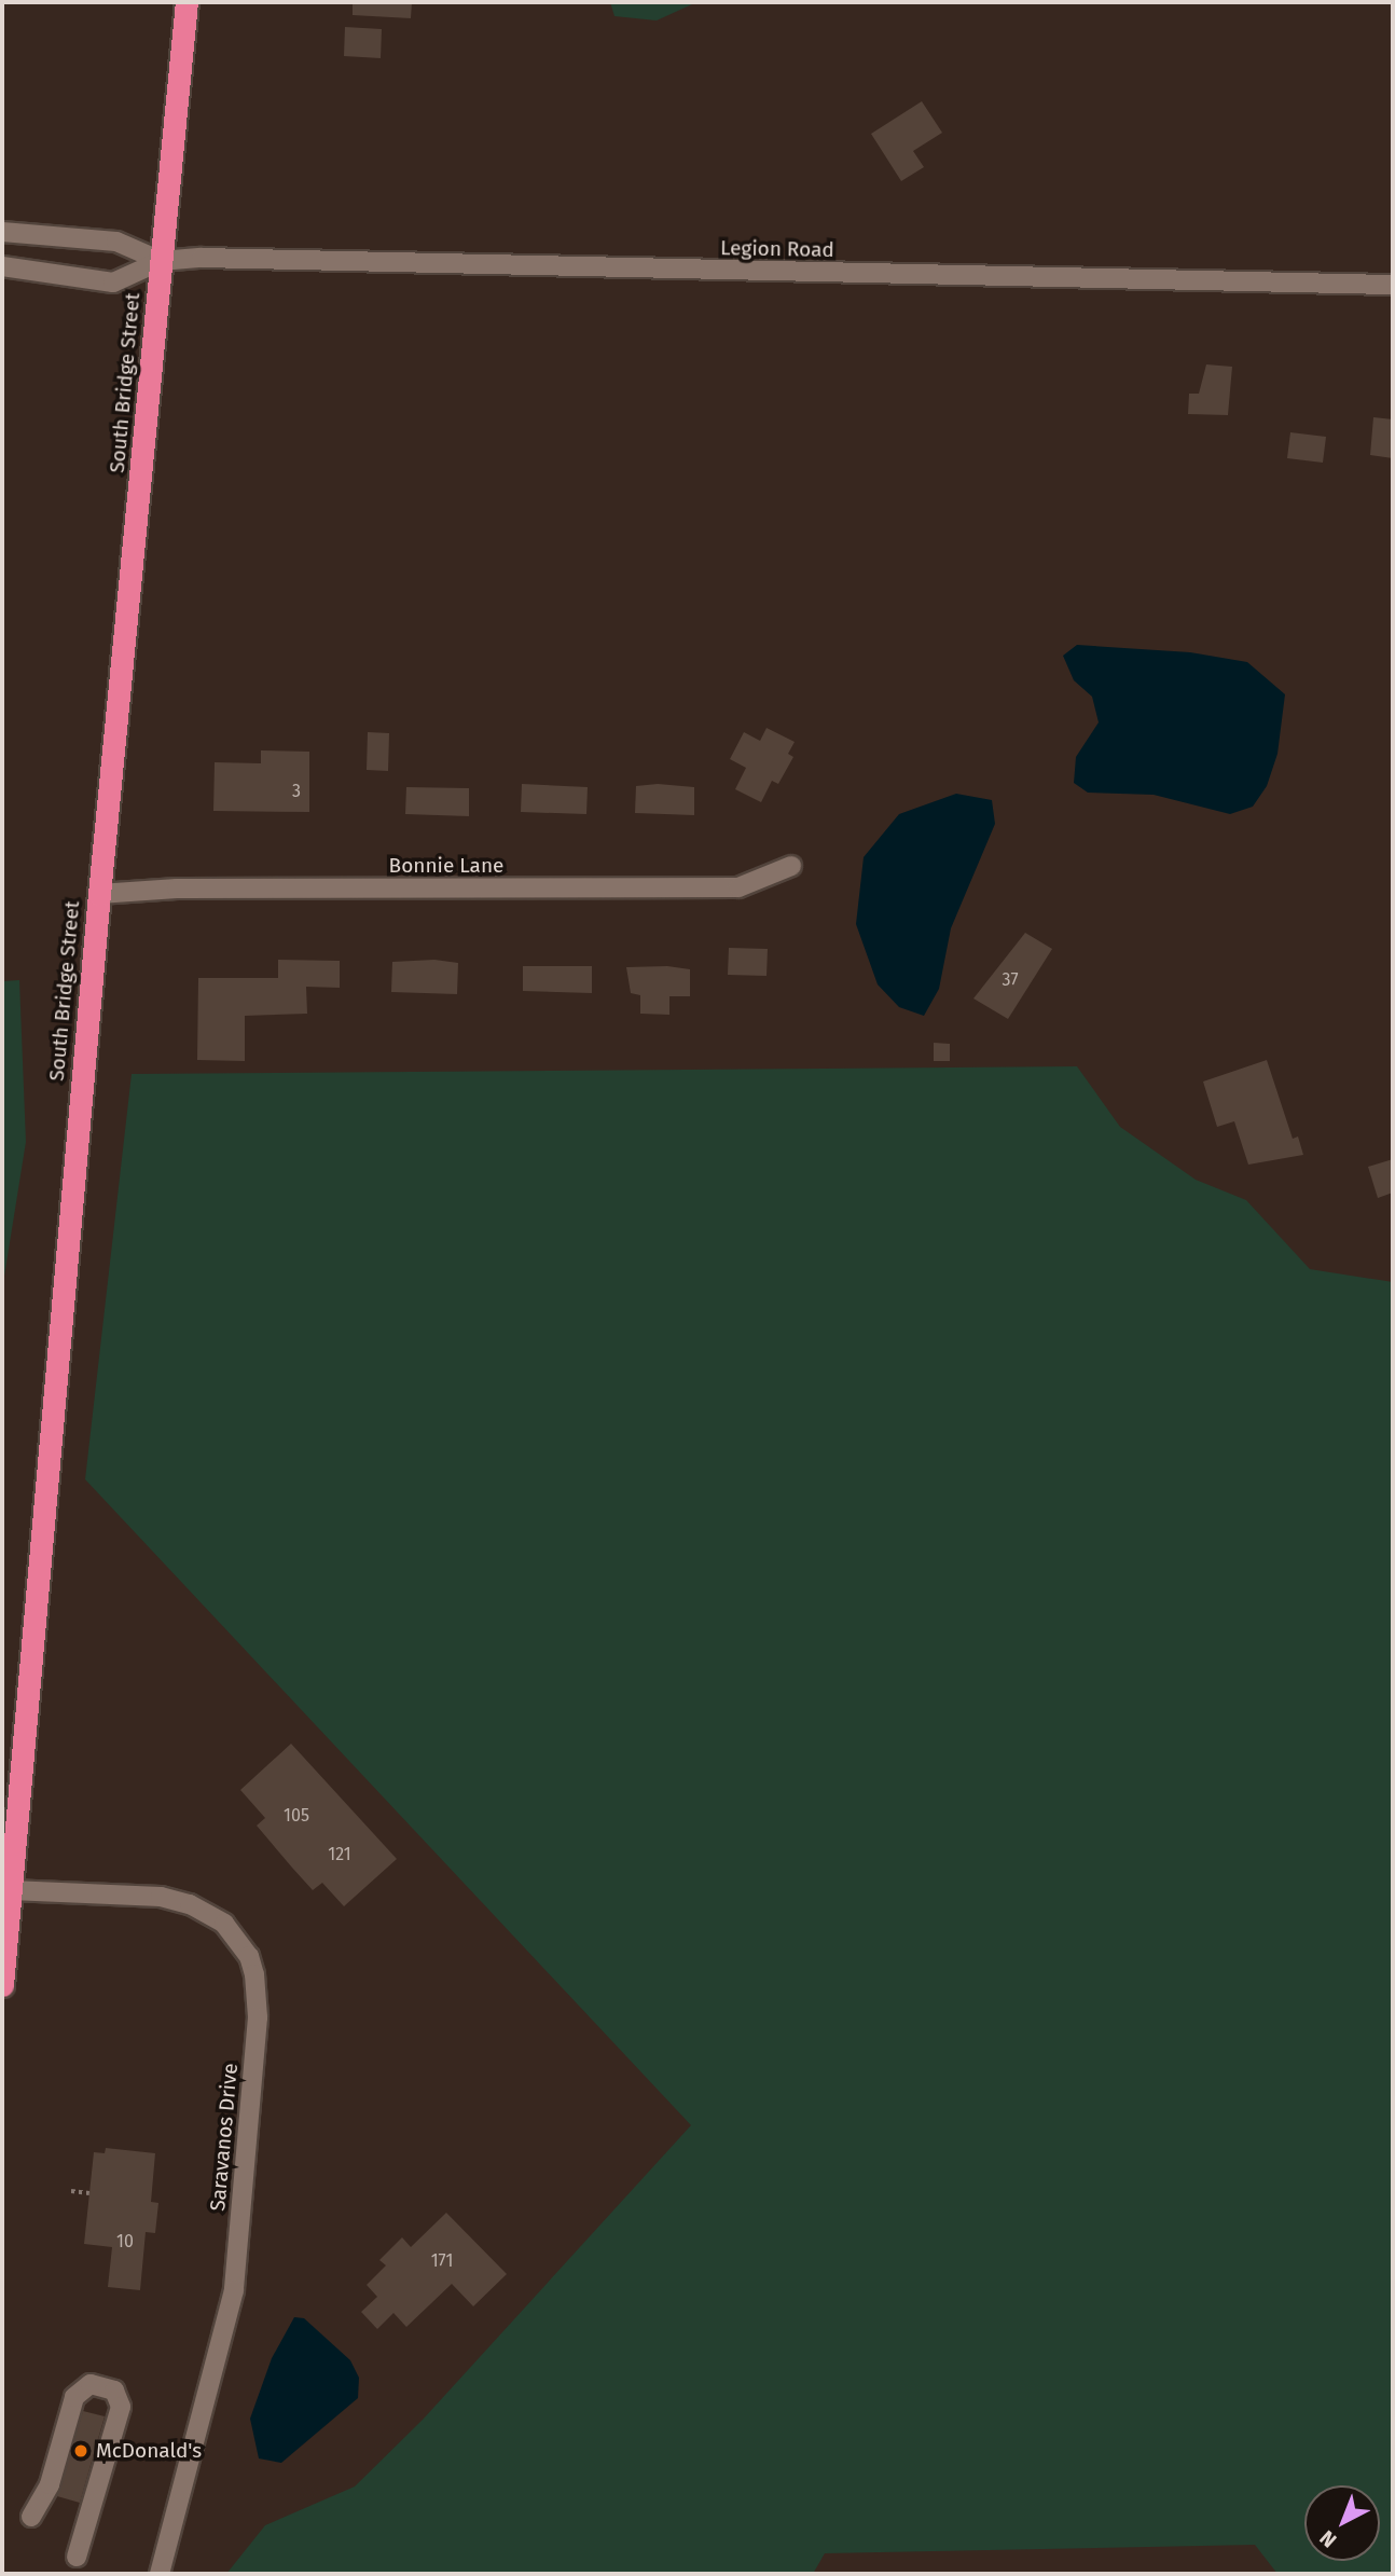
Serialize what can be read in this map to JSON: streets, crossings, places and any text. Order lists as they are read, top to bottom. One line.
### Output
{"streets":{"highway":["South Bridge Street"],"street":["Legion Road","Bonnie Lane","Saravanos Drive"]},"crossings":[["Legion Road","South Bridge Street"],["South Bridge Street","Bonnie Lane"],["South Bridge Street","Saravanos Drive"]],"places":["McDonald's"],"house_numbers":["3","37","105","121","10","171"],"north":"bottom left"}
